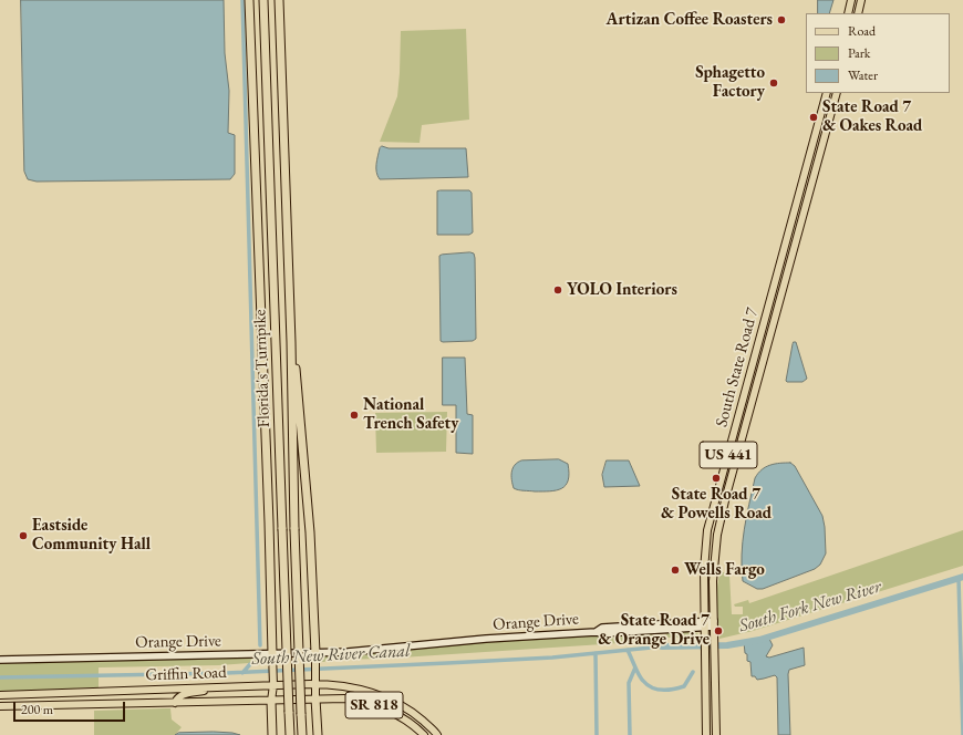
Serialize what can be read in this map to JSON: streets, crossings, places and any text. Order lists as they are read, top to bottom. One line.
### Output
{"streets":{"highway":["Florida's Turnpike"],"main road":["South State Road 7","US 441","Griffin Road","SR 818"],"street":["Orange Drive"]},"crossings":[["South State Road 7","Orange Drive"]],"water":["South Fork New River","South New River Canal"],"places":["Artizan Coffee Roasters","Sphagetto Factory","State Road 7 & Oakes Road","YOLO Interiors","National Trench Safety","State Road 7 & Powells Road","Eastside Community Hall","Wells Fargo","State Road 7 & Orange Drive"],"legend":["Road","Park","Water"],"scale_bar":"200 m"}
